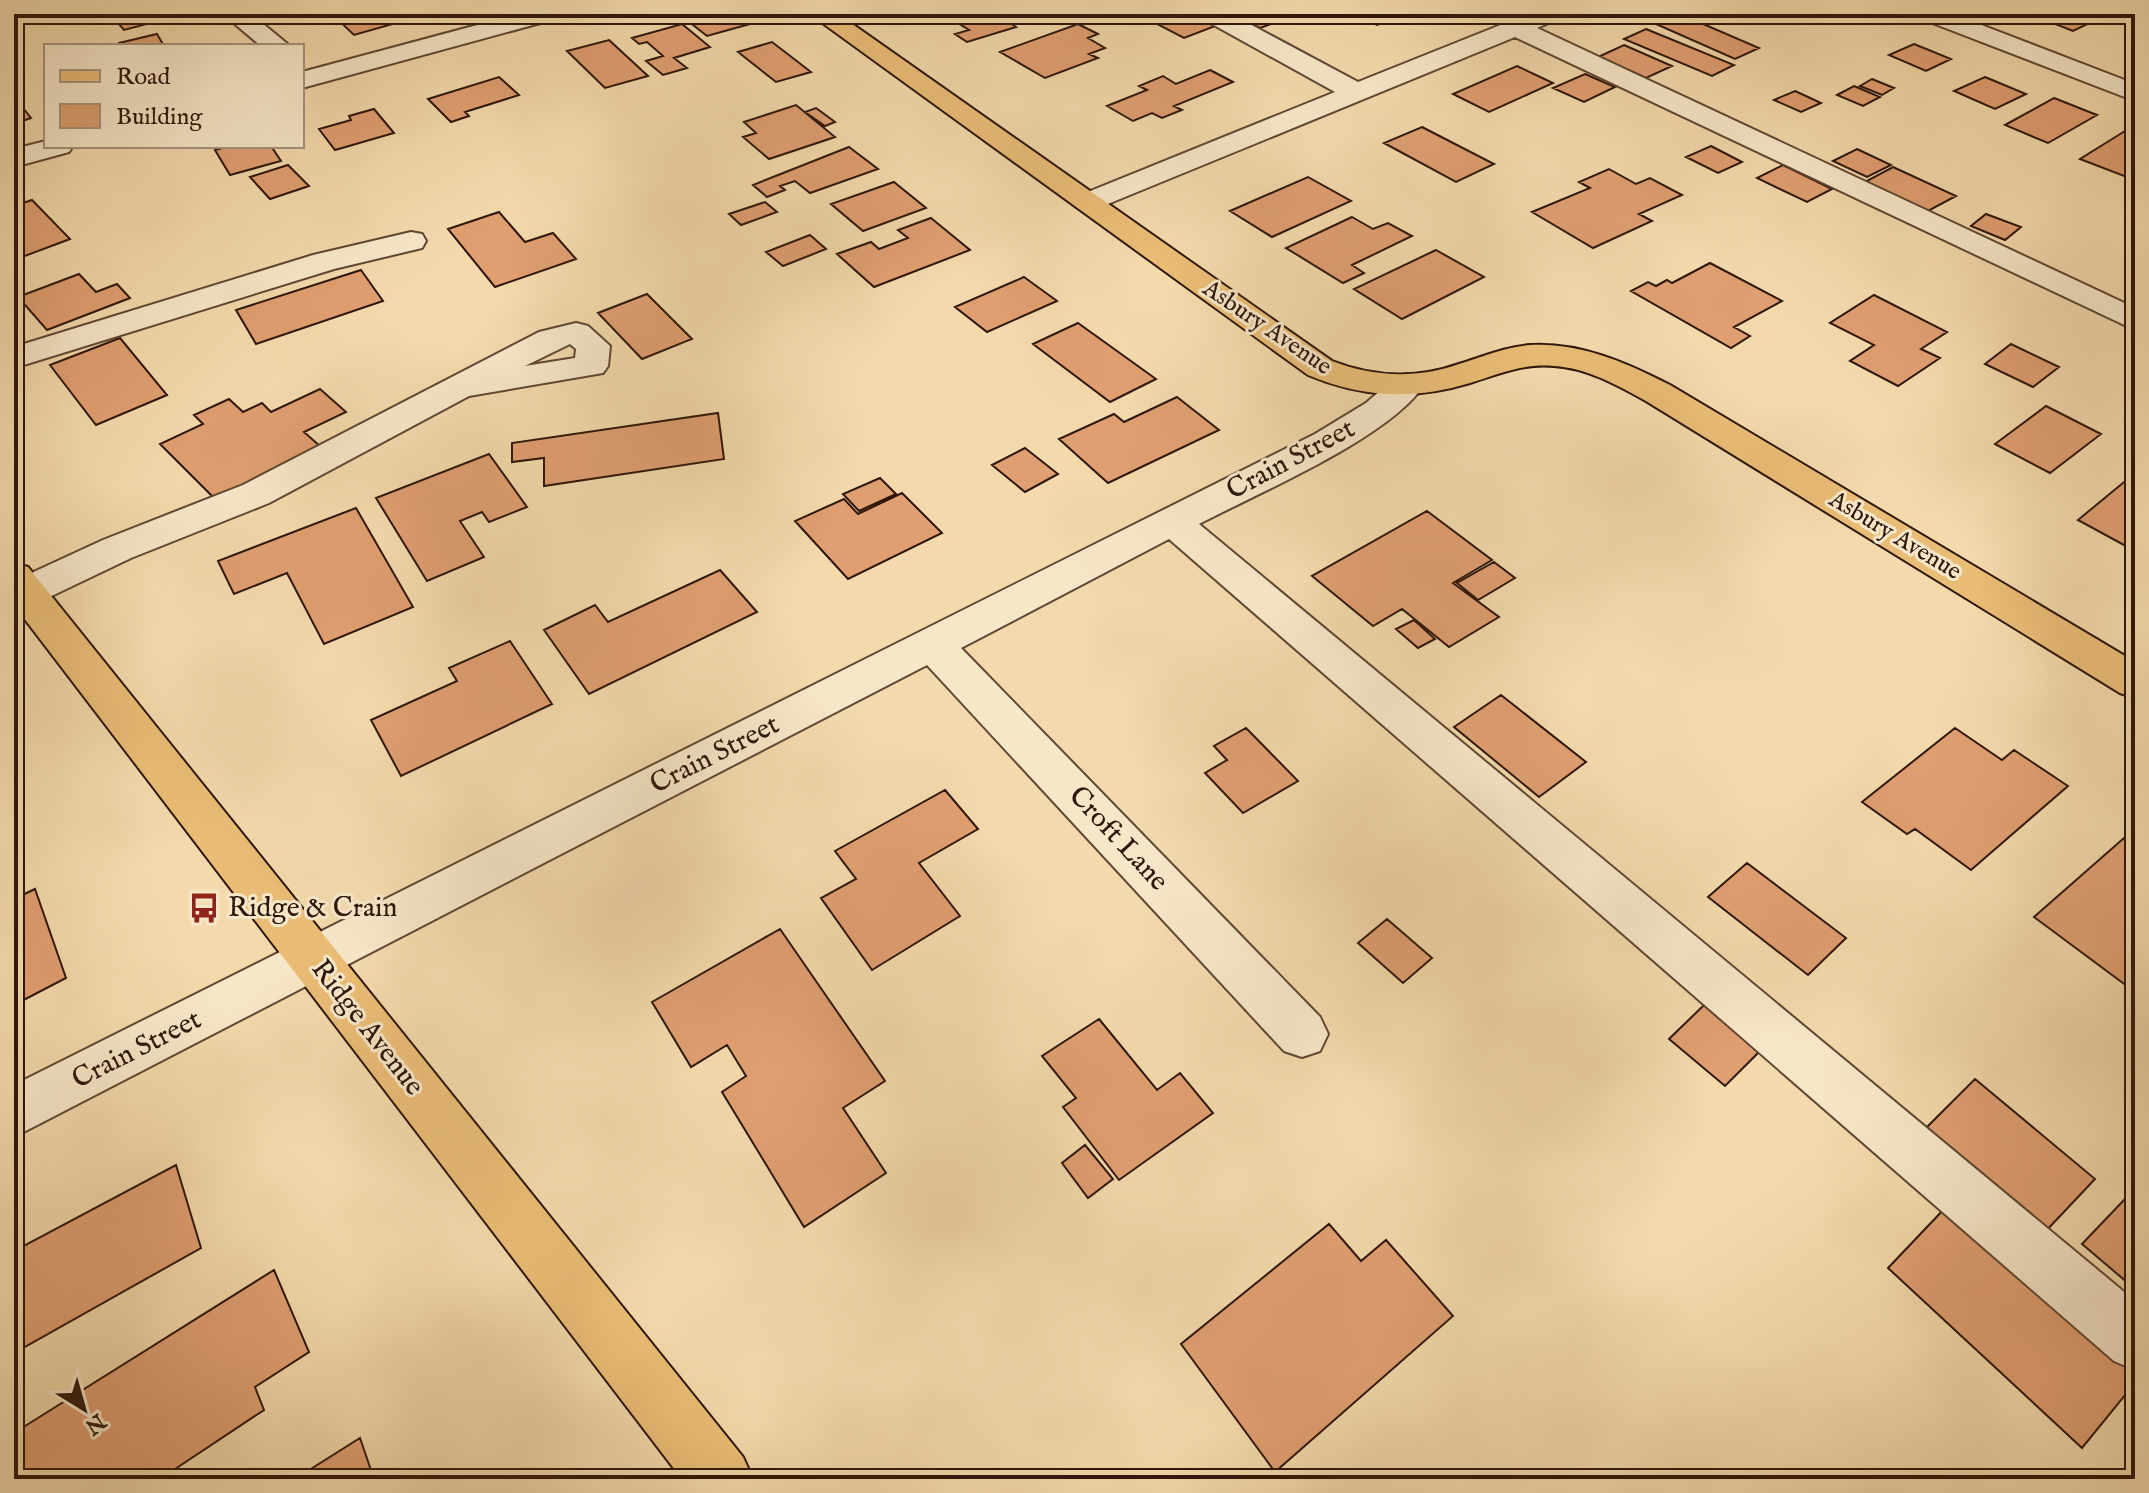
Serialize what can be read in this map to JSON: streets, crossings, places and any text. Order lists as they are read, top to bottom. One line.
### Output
{"streets":{"main road":["Asbury Avenue","Ridge Avenue"],"street":["Crain Street","Croft Lane"]},"crossings":[["Asbury Avenue","Crain Street"],["Crain Street","Croft Lane"],["Crain Street","Ridge Avenue"]],"places":{"bus stop":["Ridge & Crain"]},"legend":["Road","Building"],"north":"bottom right"}
